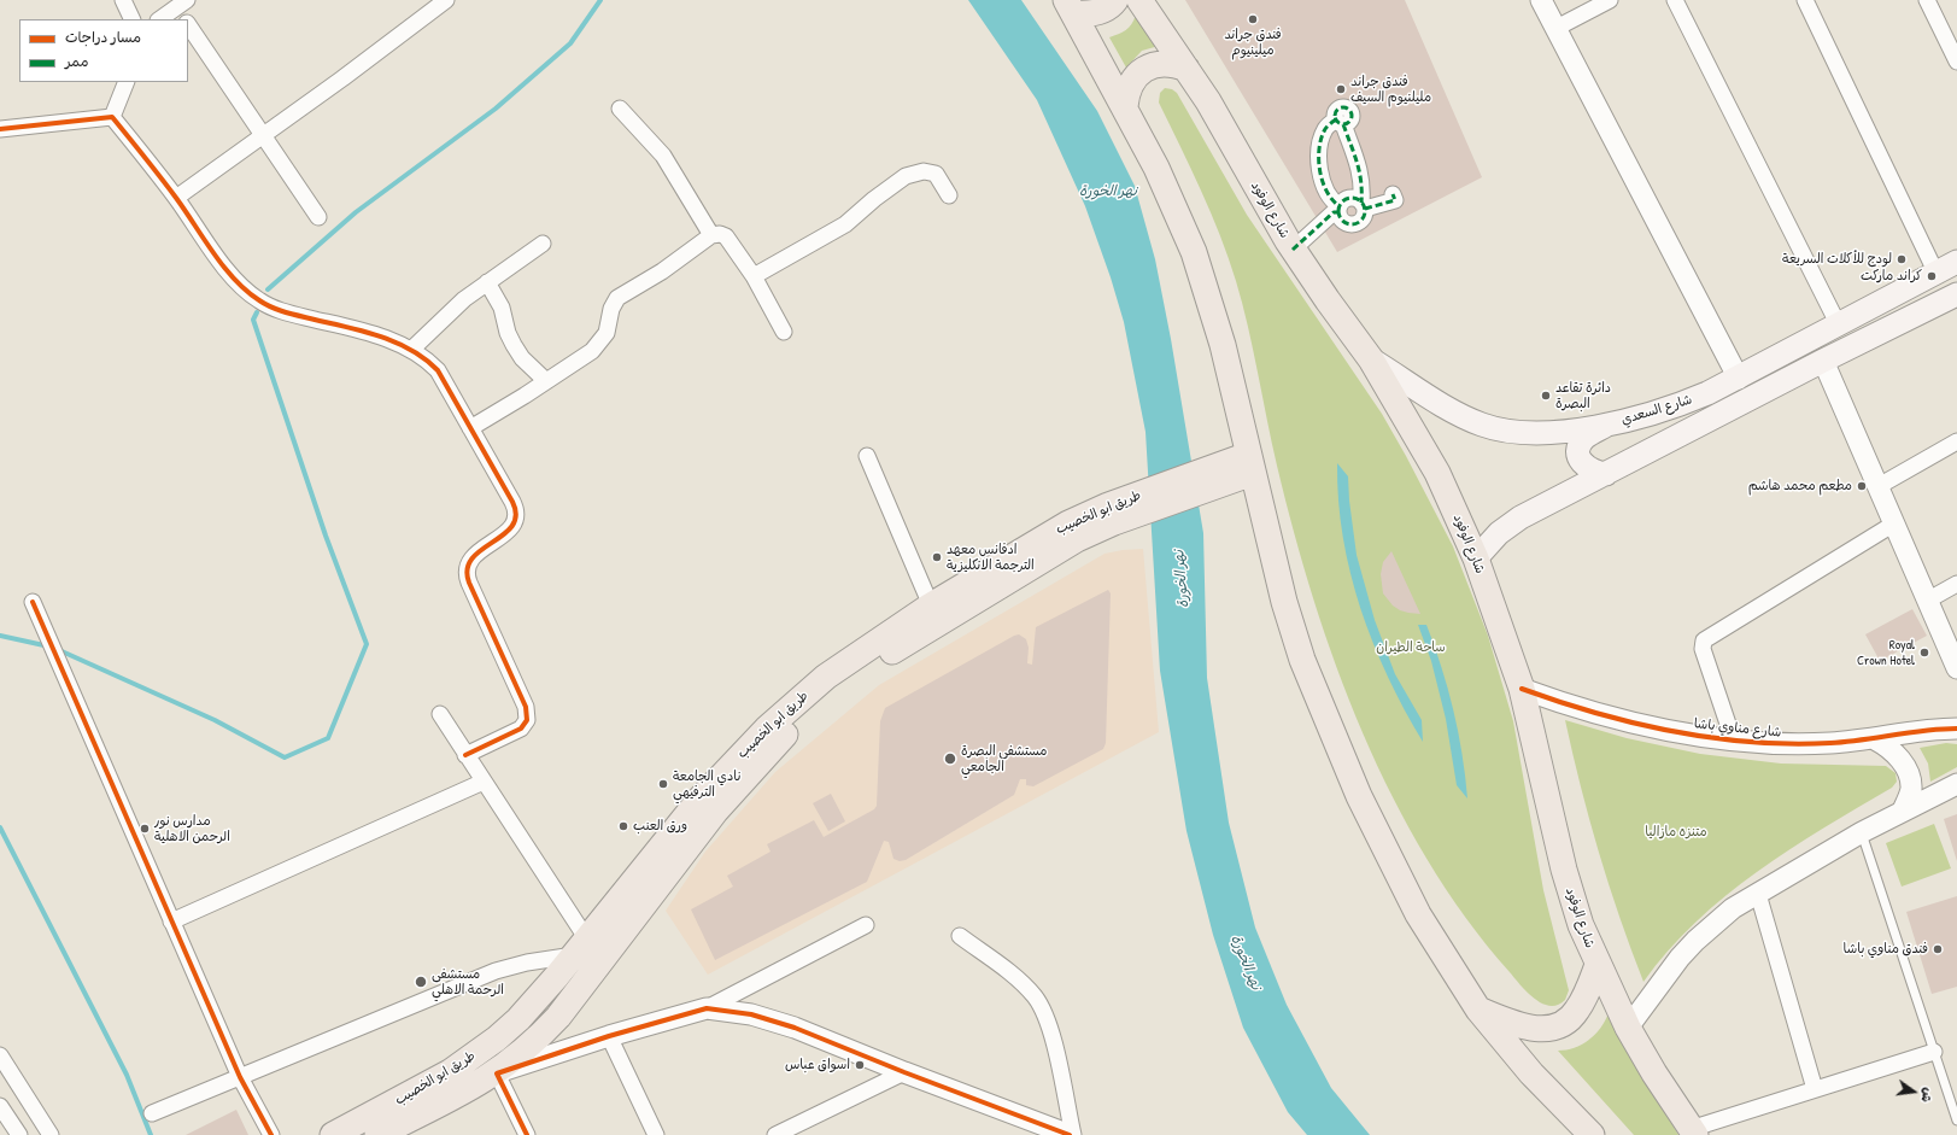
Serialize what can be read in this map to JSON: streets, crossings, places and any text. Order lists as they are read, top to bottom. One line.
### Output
{"streets":{"main road":["شارع الوفود","شارع السعدي","طريق ابو الخصيب"],"street":["شارع مناوي باشا"]},"crossings":[["شارع الوفود","شارع السعدي"],["شارع الوفود","شارع مناوي باشا"]],"water":["نهر الخورة"],"parks":["ساحة الطيران","متنزه مازاليا"],"places":["فندق جراند ميلينيوم","فندق جراند مليلنيوم السيف","لودج للأكلات السريعة","كراند ماركت","دائرة تقاعد البصرة","مطعم محمد هاشم","ادفانس معهد الترجمة الانكليزية","Royal Crown Hotel","مستشفى البصرة الجامعي","نادي الجامعة الترفيهي","ورق العنب","مدارس نور الرحمن الاهلية","فندق مناوي باشا","مستشفى الرحمة الاهلي","اسواق عباس"],"legend":["مسار دراجات","ممر"],"north":"right"}
